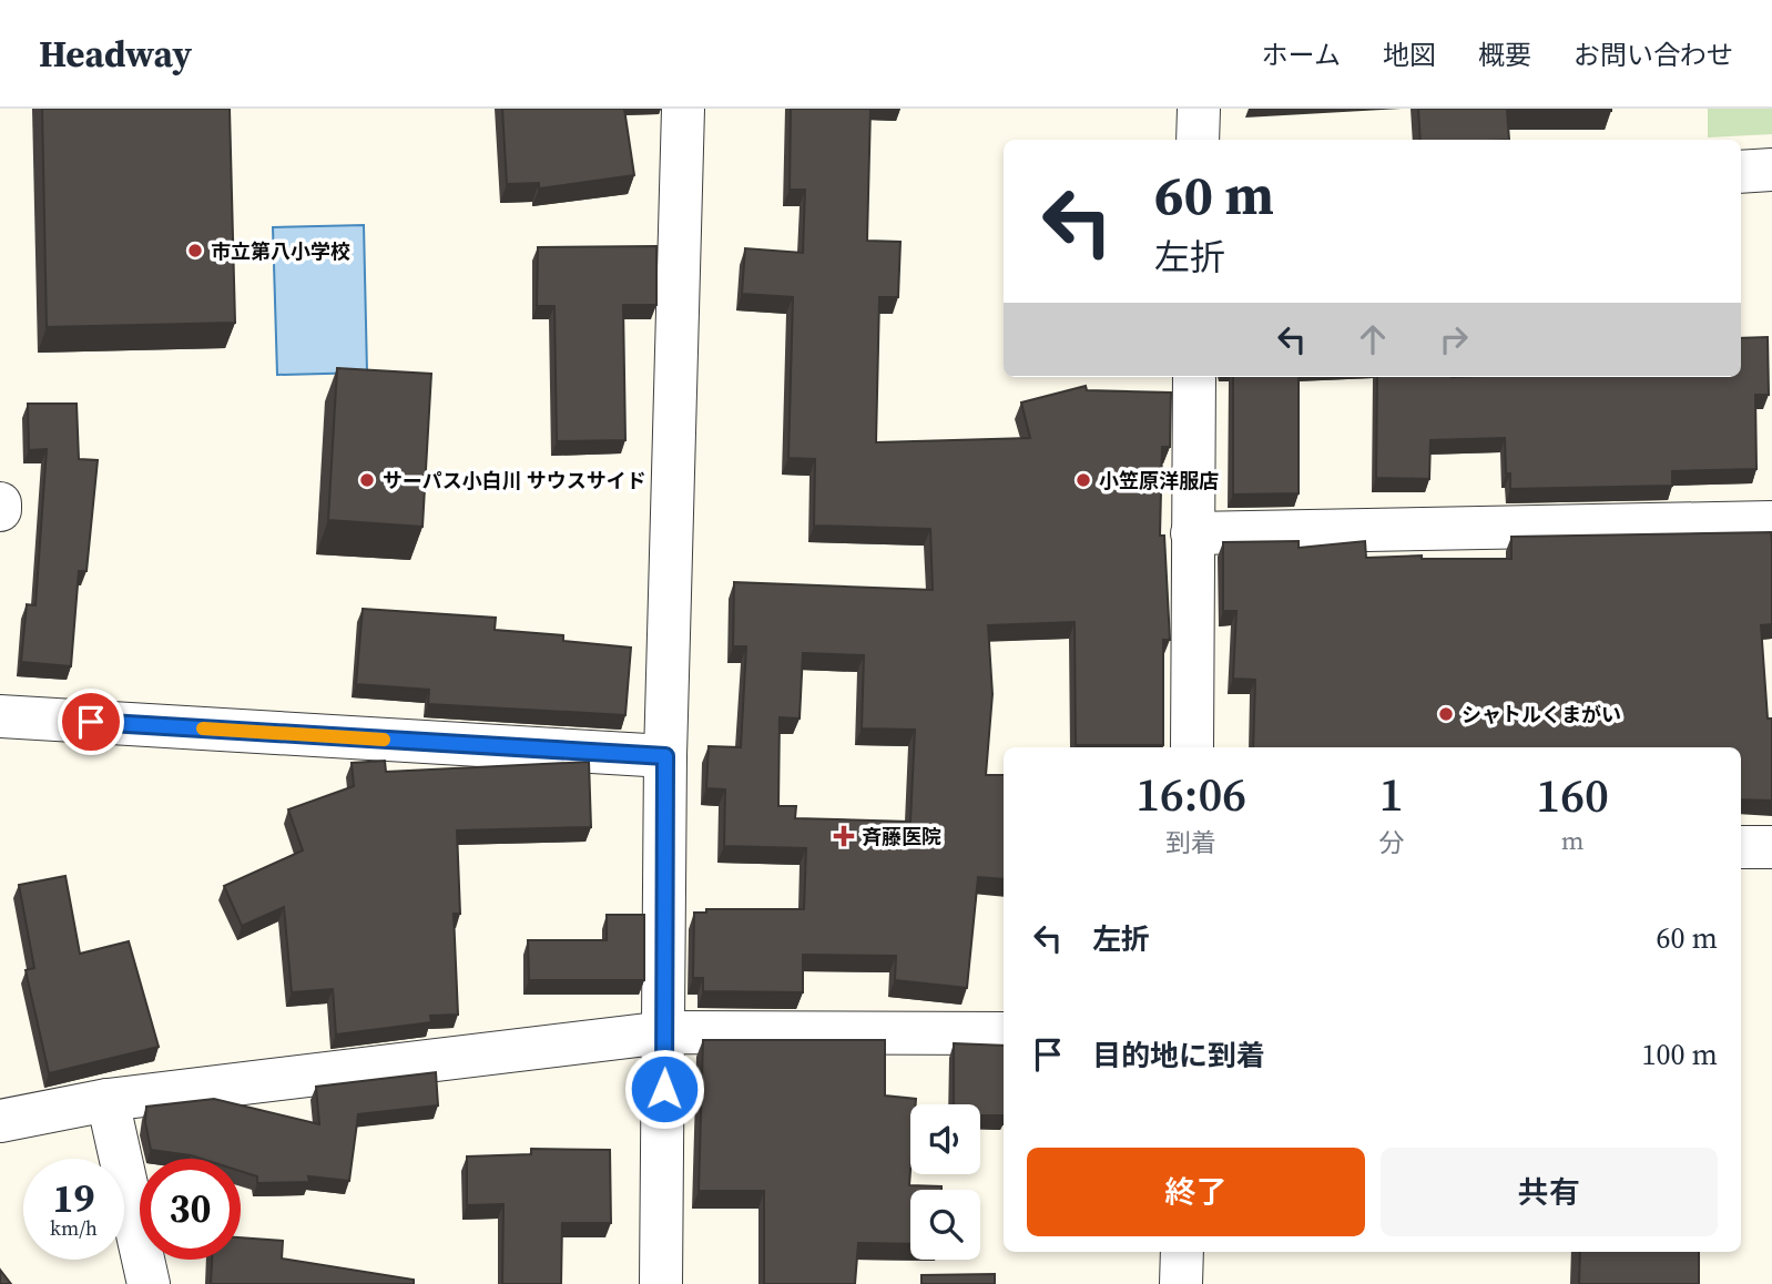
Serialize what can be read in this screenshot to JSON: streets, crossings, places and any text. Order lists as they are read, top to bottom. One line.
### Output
{"places":{"other":["市立第八小学校","サーパス小白川 サウスサイド","小笠原洋服店","シャトルくまがい"],"health":["斉藤医院"]},"page":{"header":"Headway","nav":["ホーム","地図","概要","お問い合わせ"],"turn":["60 m","左折"],"eta":["16:06","到着","1","分","160","m"],"list":[{"name":"左折","value":"60 m"},{"name":"目的地に到着","value":"100 m"}],"buttons":["終了","共有"],"speed":"19 km/h","limit":"30"}}
